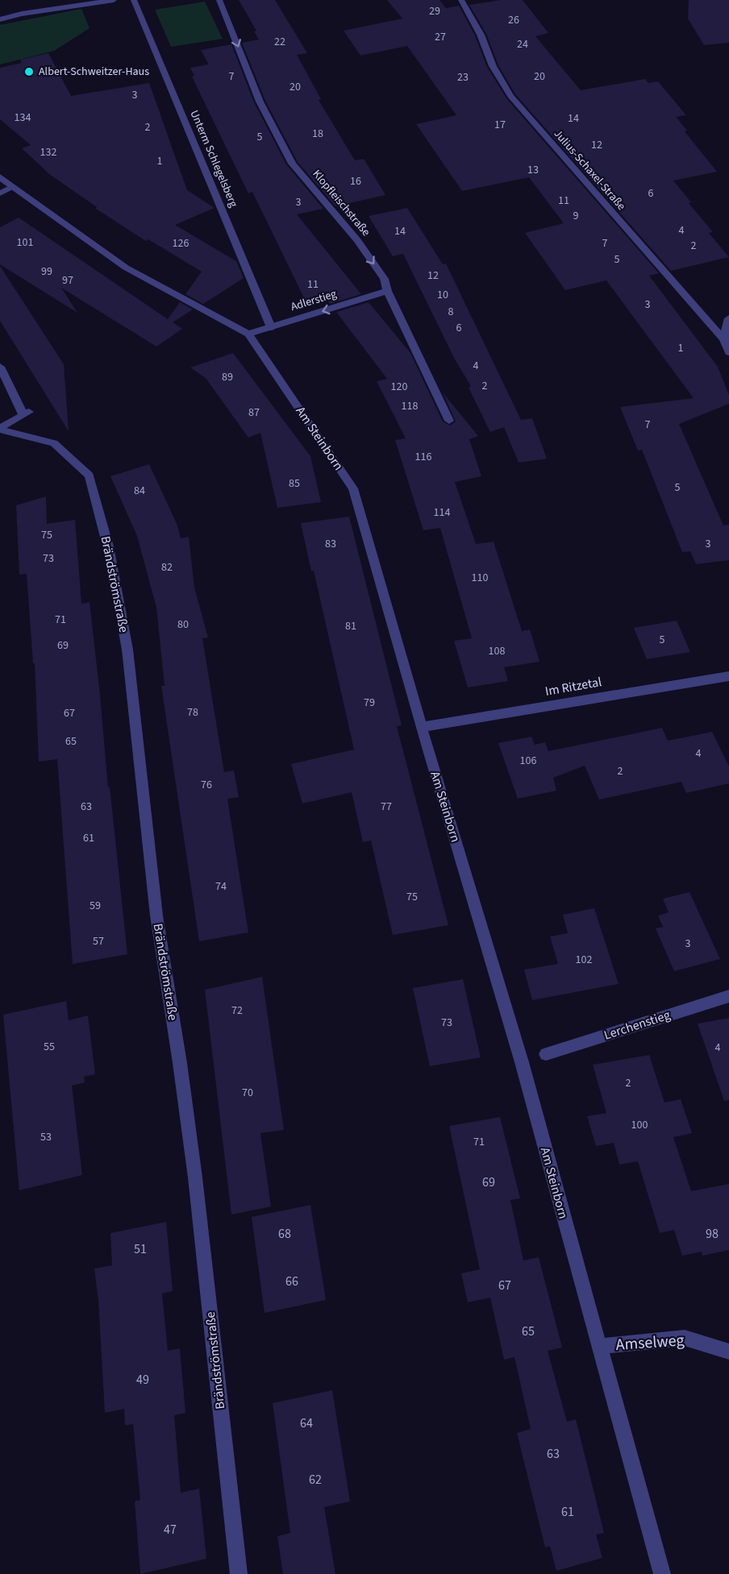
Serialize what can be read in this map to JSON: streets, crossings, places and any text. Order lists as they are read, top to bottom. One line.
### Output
{"streets":{"street":["Unterm Schlegelsberg","Julius-Schaxel-Straße","Klopfleischstraße","Adlerstieg","Am Steinborn","Brändströmstraße","Im Ritzetal","Lerchenstieg","Amselweg"]},"crossings":[["Unterm Schlegelsberg","Adlerstieg"],["Klopfleischstraße","Adlerstieg"],["Adlerstieg","Am Steinborn"],["Am Steinborn","Im Ritzetal"],["Am Steinborn","Amselweg"]],"one_way":["Klopfleischstraße","Adlerstieg"],"places":["Albert-Schweitzer-Haus"],"house_numbers":["29","26","27","22","24","7","20","23","20","3","134","14","17","2","18","5","12","132","1","13","16","6","11","3","9","4","14","101","126","7","2","5","99","12","97","11","10","3","8","6","1","4","89","2","120","118","87","7","116","85","5","84","114","75","83","3","73","82","110","71","80","81","5","69","108","79","78","67","65","4","106","2","76","63","77","61","74","75","59","57","3","102","72","73","55","4","2","70","100","53","71","69","68","98","51","66","67","65","49","64","63","62","61","47"]}
